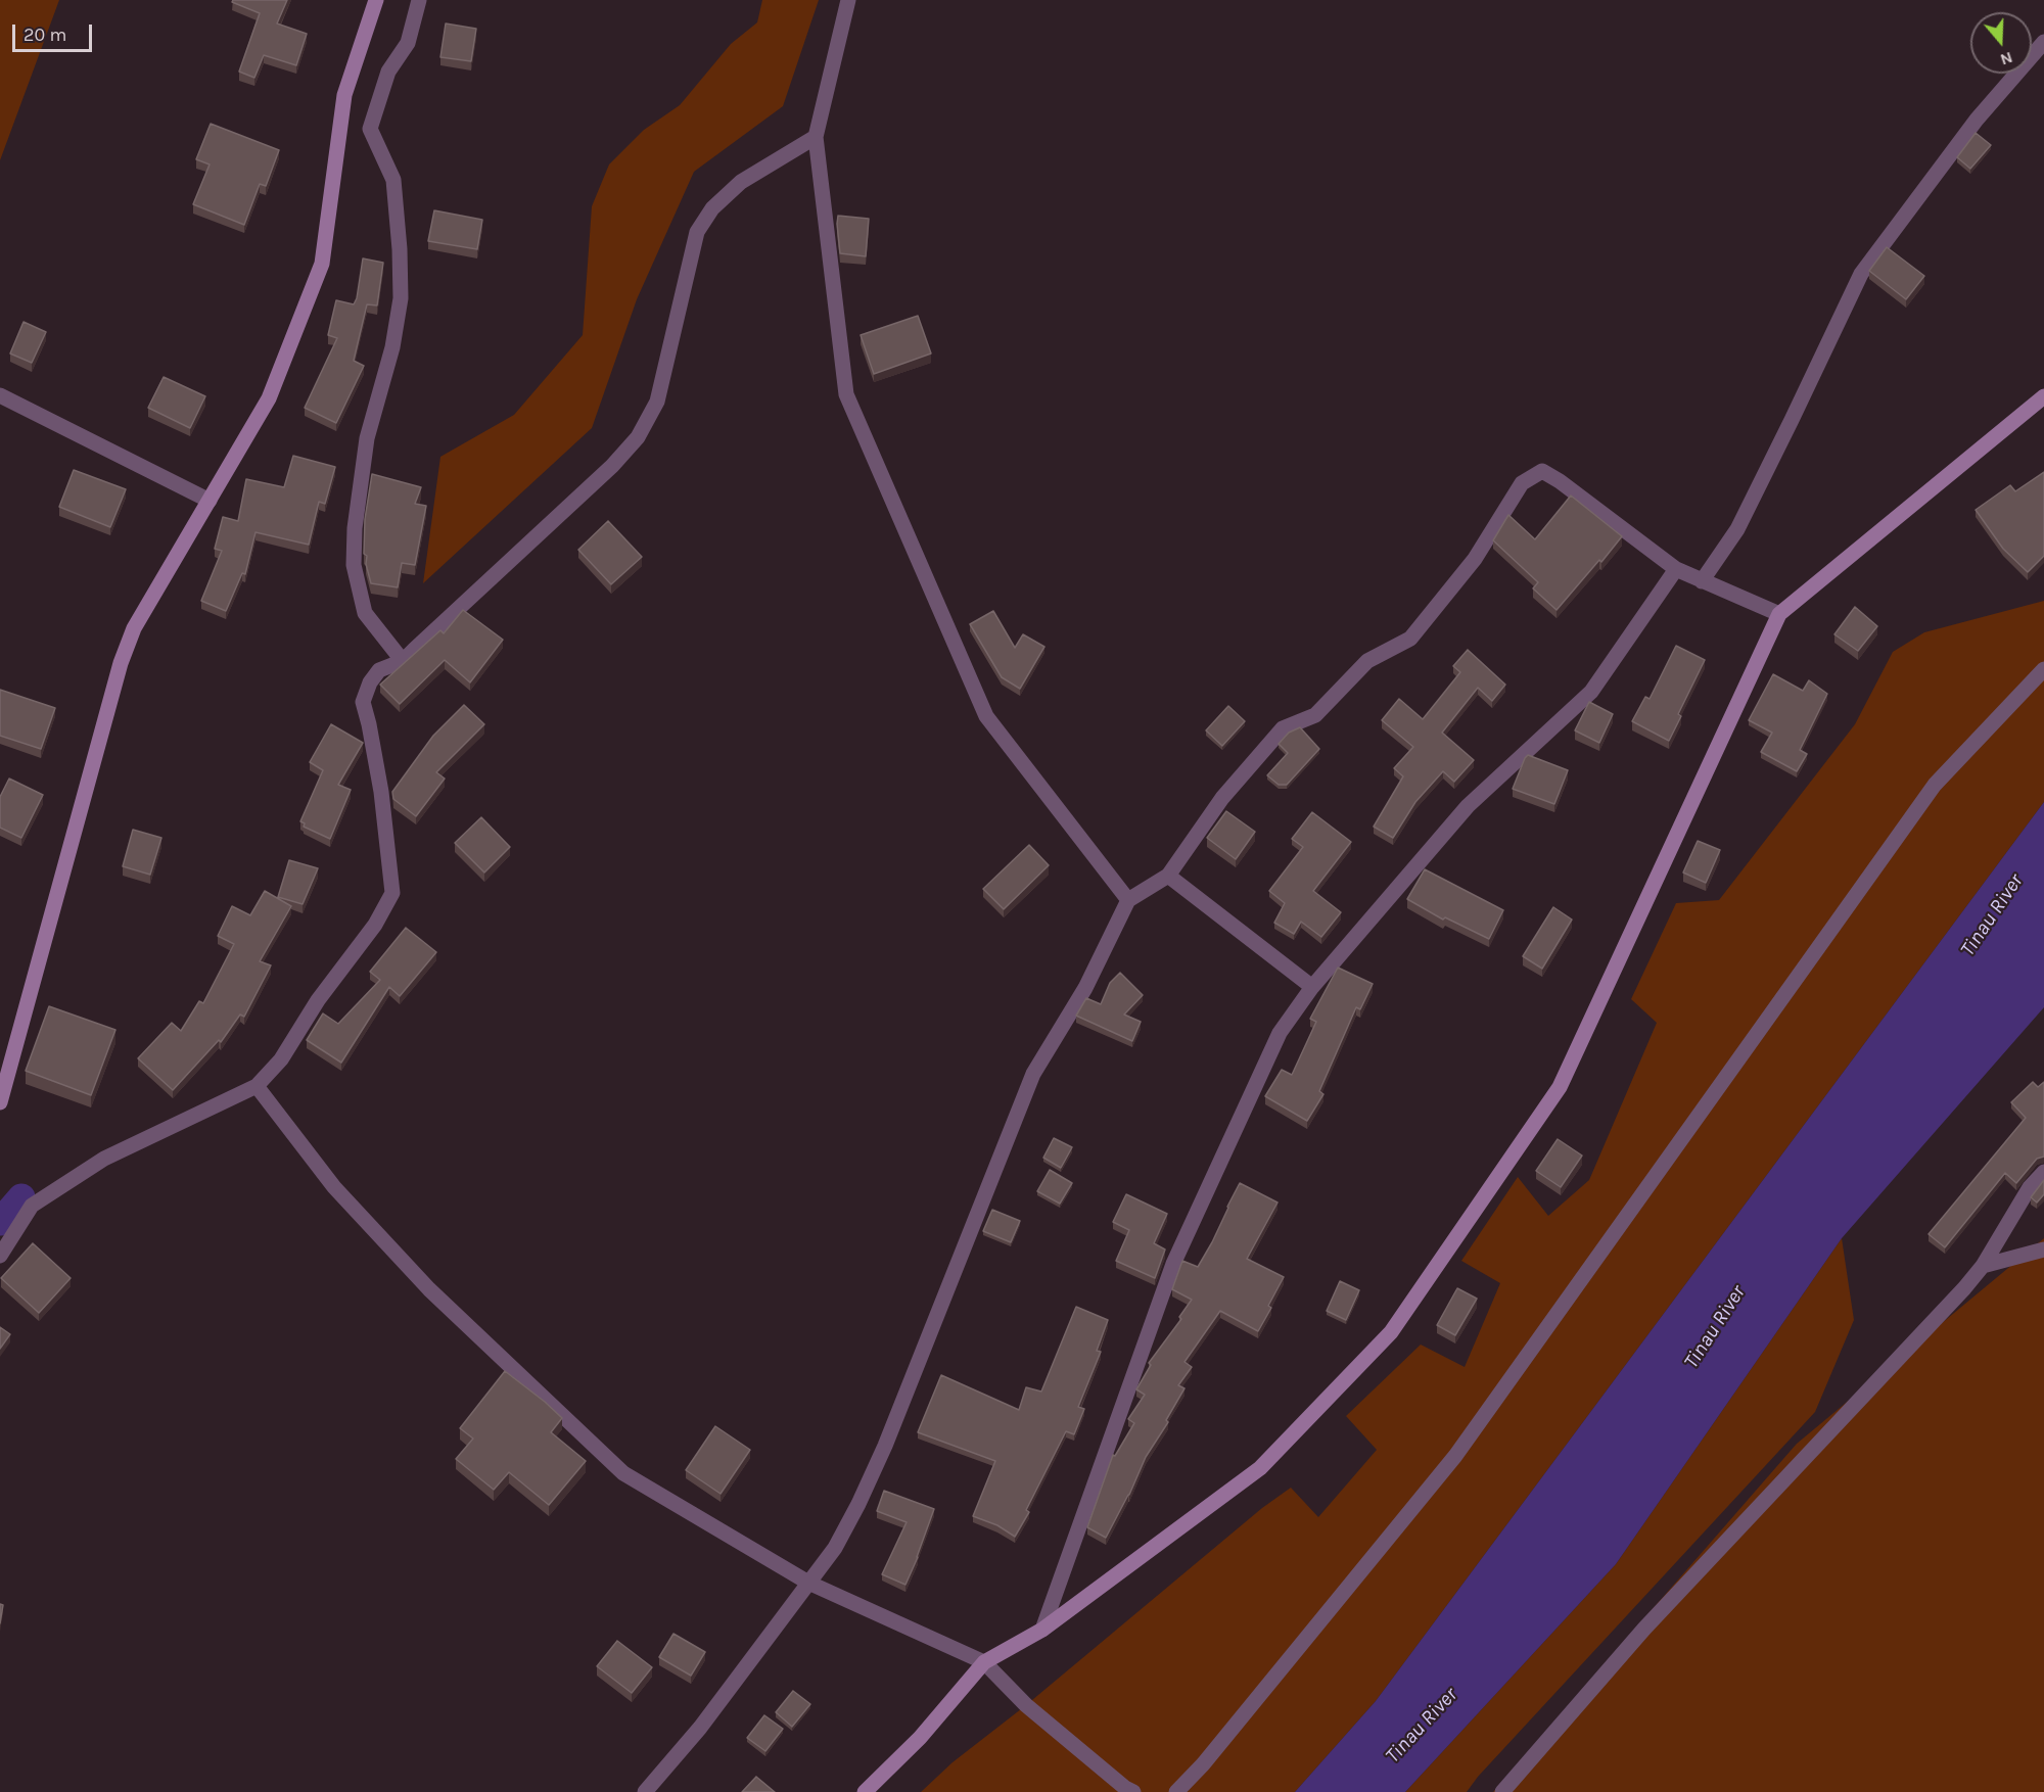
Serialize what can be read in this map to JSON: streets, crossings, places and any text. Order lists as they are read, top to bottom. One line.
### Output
{"water":["Tinau River"],"scale_bar":"20 m","north":"bottom"}
